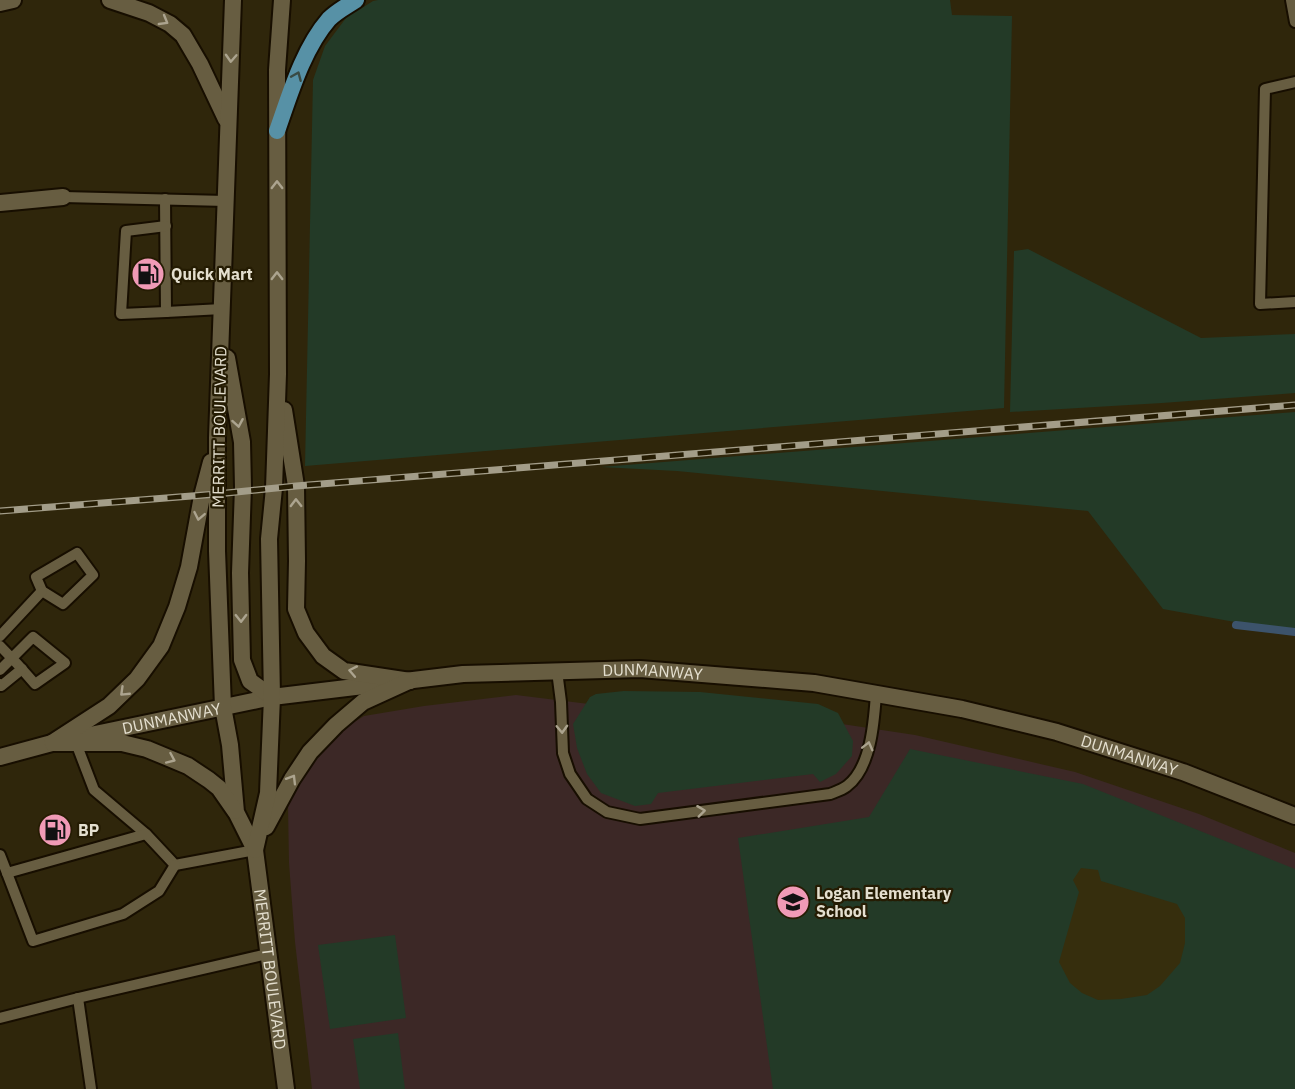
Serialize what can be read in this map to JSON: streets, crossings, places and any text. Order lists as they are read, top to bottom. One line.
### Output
{"streets":{"main road":["MERRITT BOULEVARD","DUNMANWAY"]},"crossings":[["MERRITT BOULEVARD","DUNMANWAY"]],"places":{"fuel station":["Quick Mart","BP"],"school or university":["Logan Elementary School"]}}
